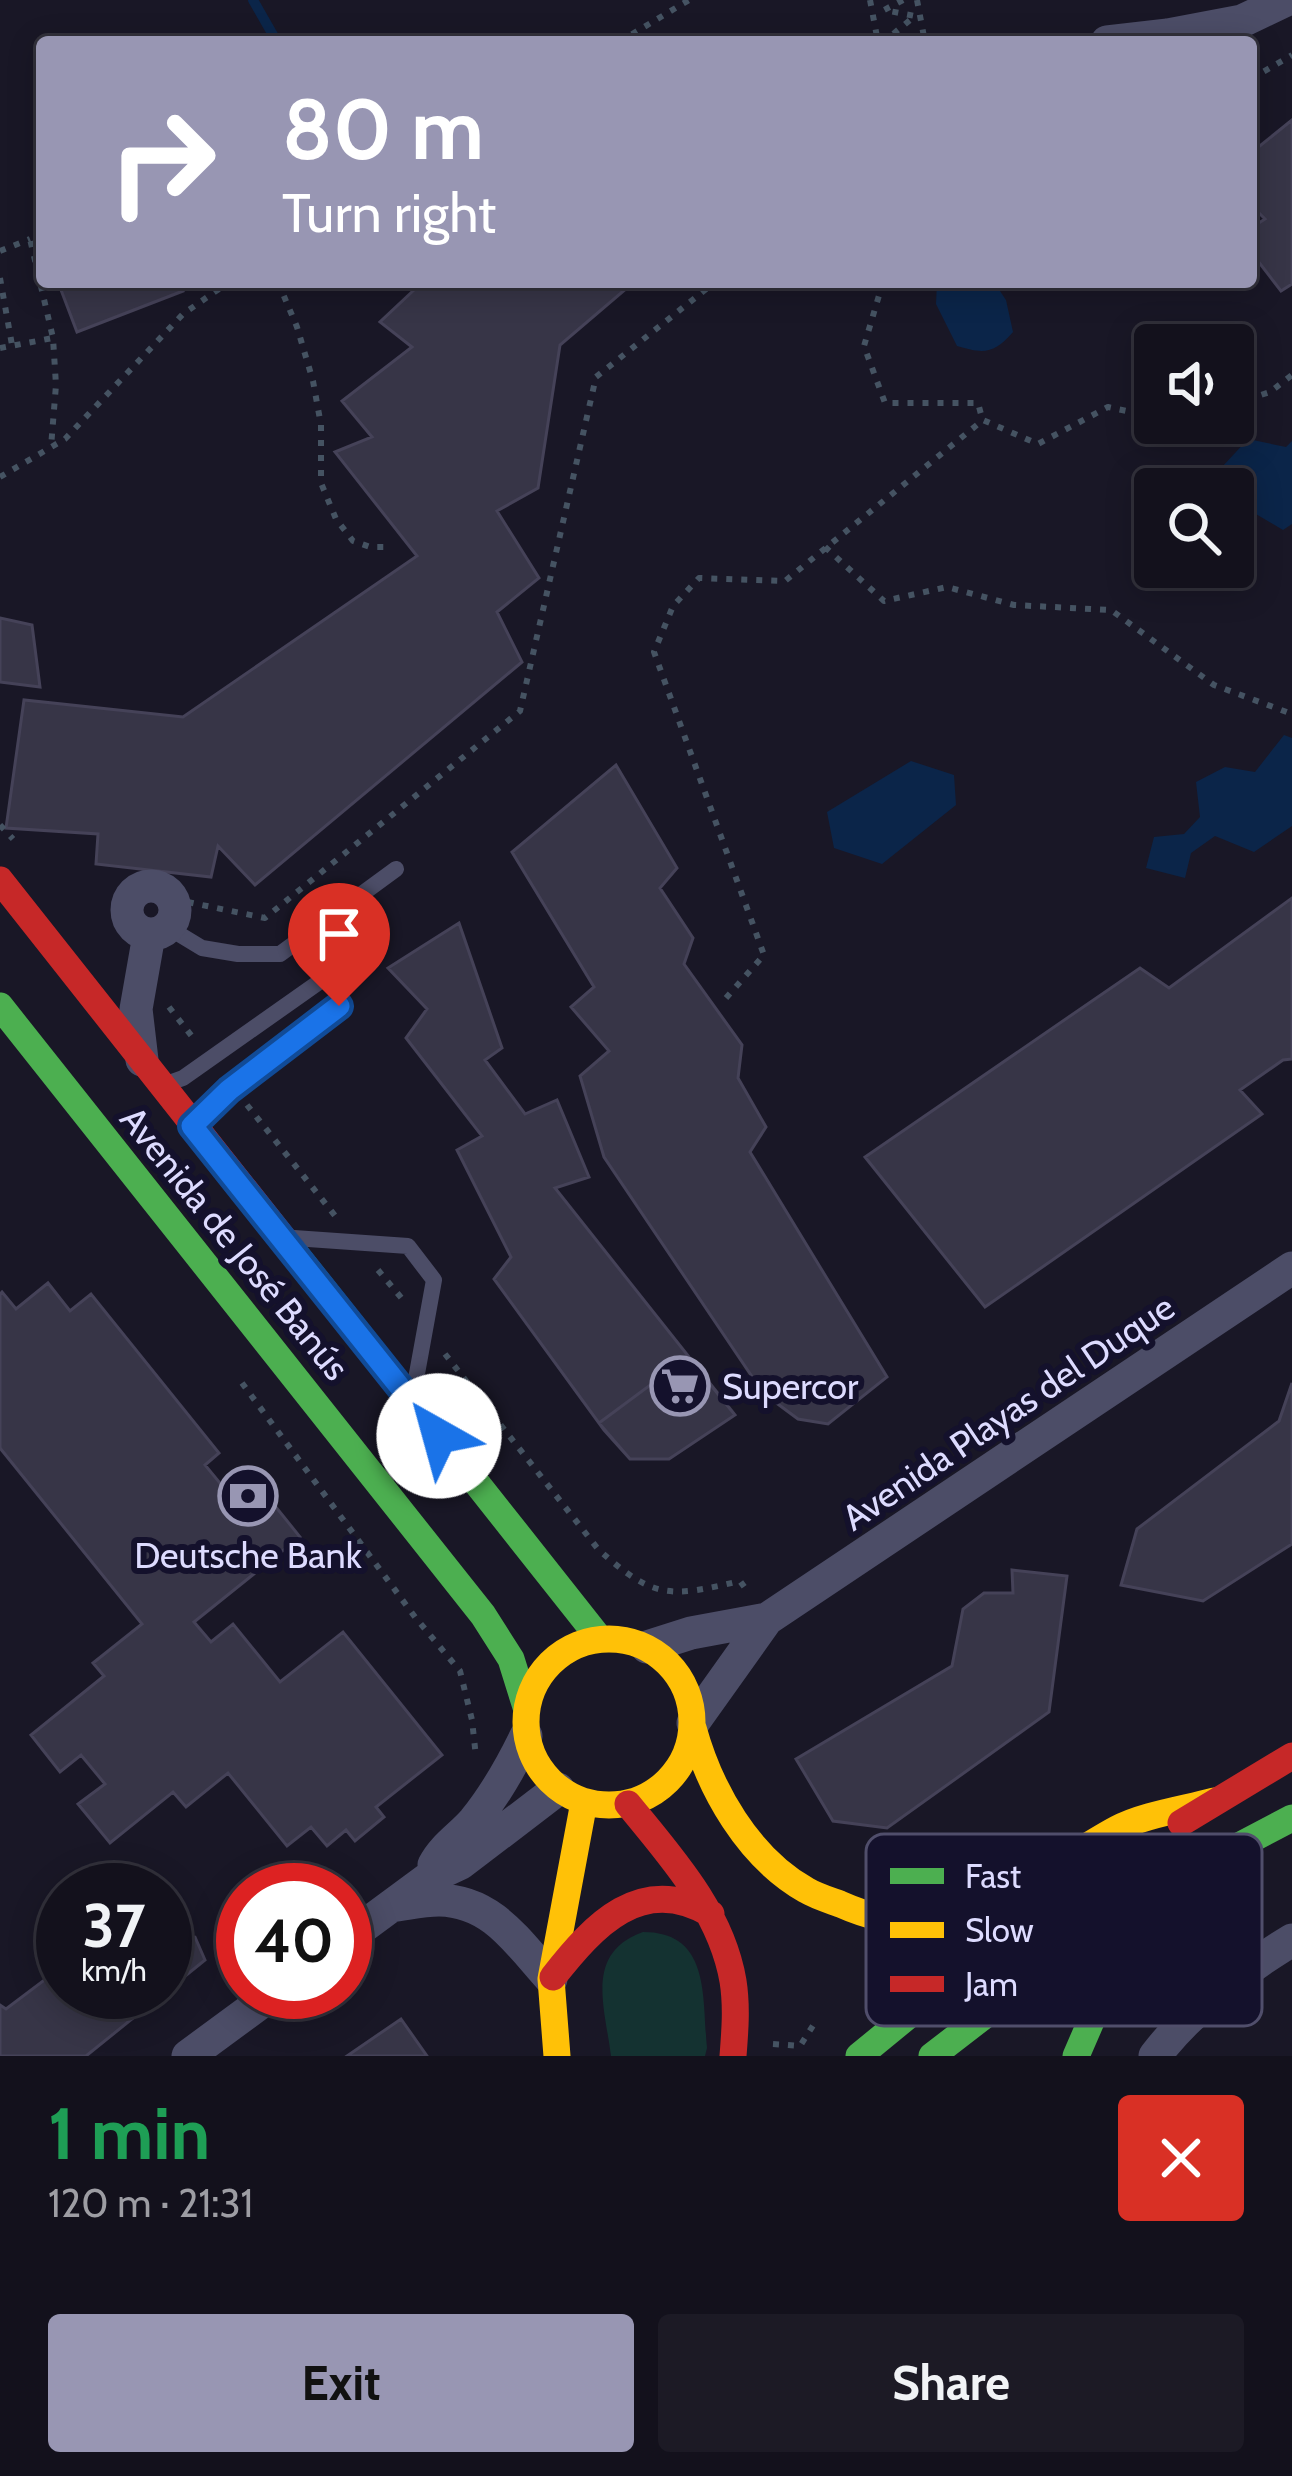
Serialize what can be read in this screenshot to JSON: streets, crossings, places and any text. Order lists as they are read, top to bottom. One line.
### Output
{"streets":{"main road":["Avenida de José Banús"],"street":["Avenida Playas del Duque"]},"crossings":[["Avenida de José Banús","Avenida Playas del Duque"]],"places":{"supermarket":["Supercor"],"bank":["Deutsche Bank"]},"legend":["Fast","Slow","Jam"],"page":{"turn":["80 m","Turn right"],"speed":"37 km/h","limit":"40","heading":["1 min","120 m · 21:31"],"buttons":["Exit","Share"]}}
